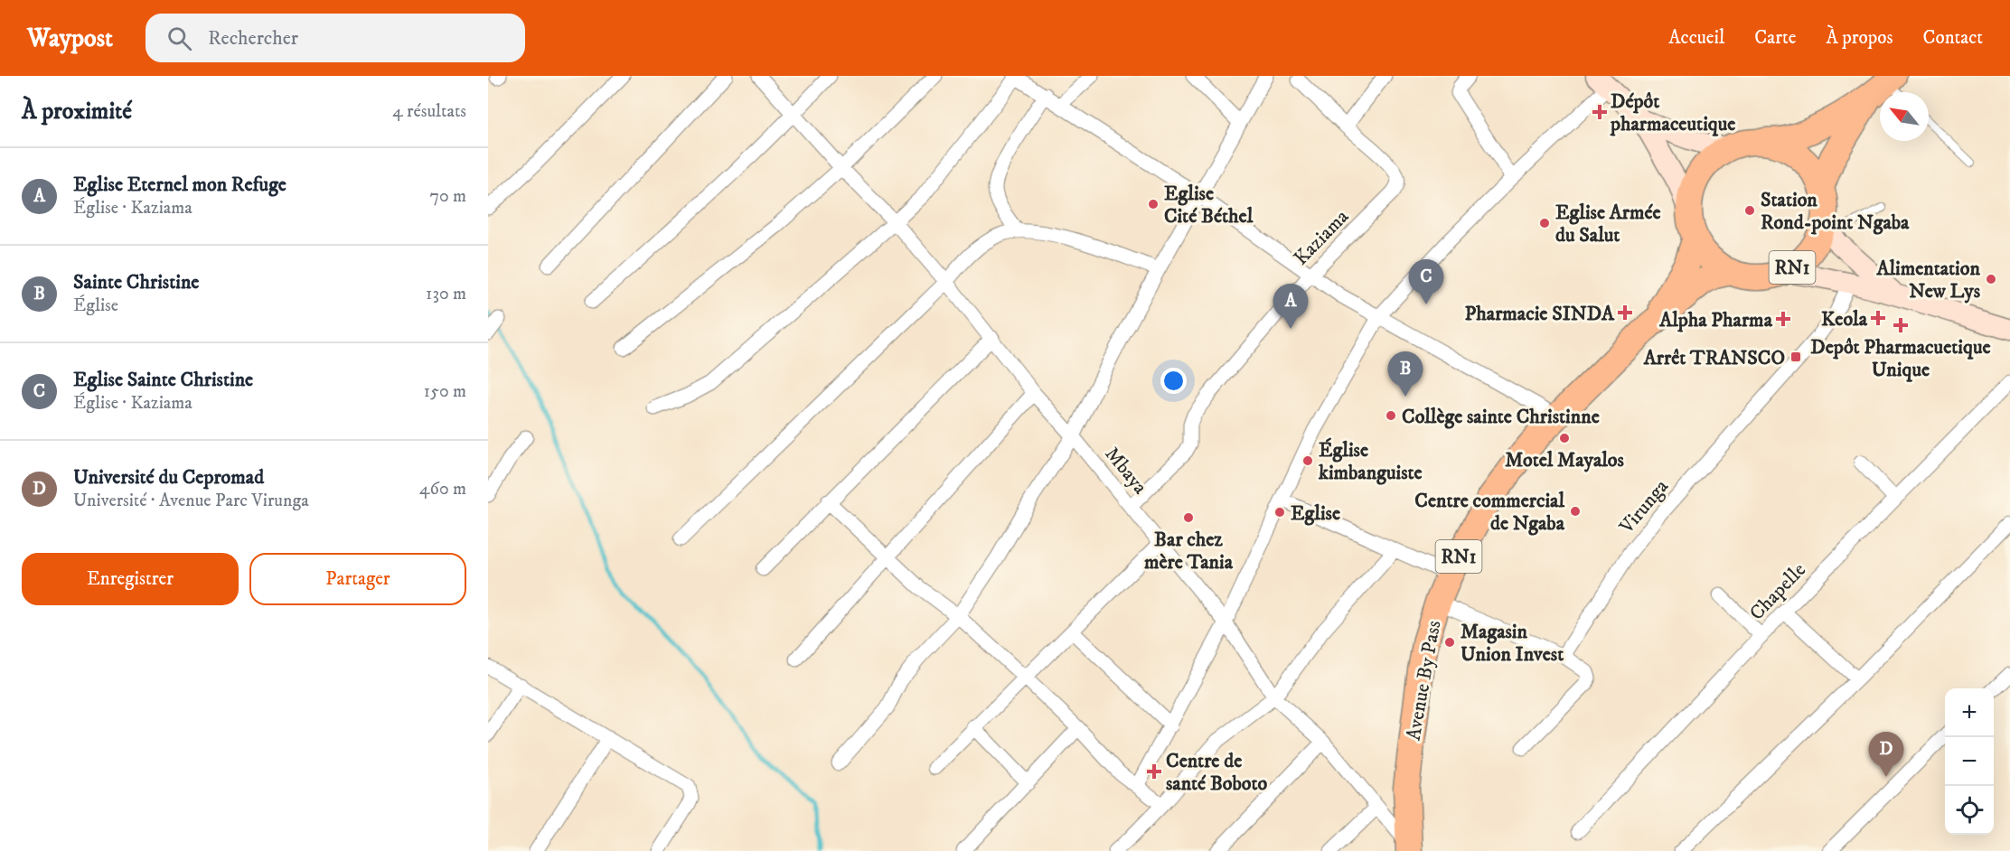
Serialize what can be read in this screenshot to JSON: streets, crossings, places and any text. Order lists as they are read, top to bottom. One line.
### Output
{"streets":{"highway":["RN1","Avenue By Pass"],"street":["Kaziama","Mbaya","Virunga","Chapelle"]},"crossings":[["Kaziama","Mbaya"],["RN1","Avenue By Pass"],["Mbaya","Avenue By Pass"]],"places":{"health":["Dépôt pharmaceutique","Pharmacie SINDA","Keola","Alpha Pharma","Depôt Pharmacuetique Unique","Centre de santé Boboto"],"other":["Eglise Cité Béthel","Station Rond-point Ngaba","Eglise Armée du Salut","Alimentation New Lys","Collège sainte Christinne","Motel Mayalos","Église kimbanguiste","Centre commercial de Ngaba","Eglise","Bar chez mère Tania","Magasin Union Invest"],"transit":["Arrêt TRANSCO"]},"north":"top left","page":{"header":"Waypost","search":"Rechercher","nav":["Accueil","Carte","À propos","Contact"],"heading":["À proximité","4 résultats"],"list":[{"mark":"A","name":"Eglise Eternel mon Refuge","note":"Église · Kaziama","value":"70 m"},{"mark":"B","name":"Sainte Christine","note":"Église","value":"130 m"},{"mark":"C","name":"Eglise Sainte Christine","note":"Église · Kaziama","value":"150 m"},{"mark":"D","name":"Université du Cepromad","note":"Université · Avenue Parc Virunga","value":"460 m"}],"pins":["C","A","B","D"],"buttons":["Enregistrer","Partager"],"map_buttons":["+","−"]}}
